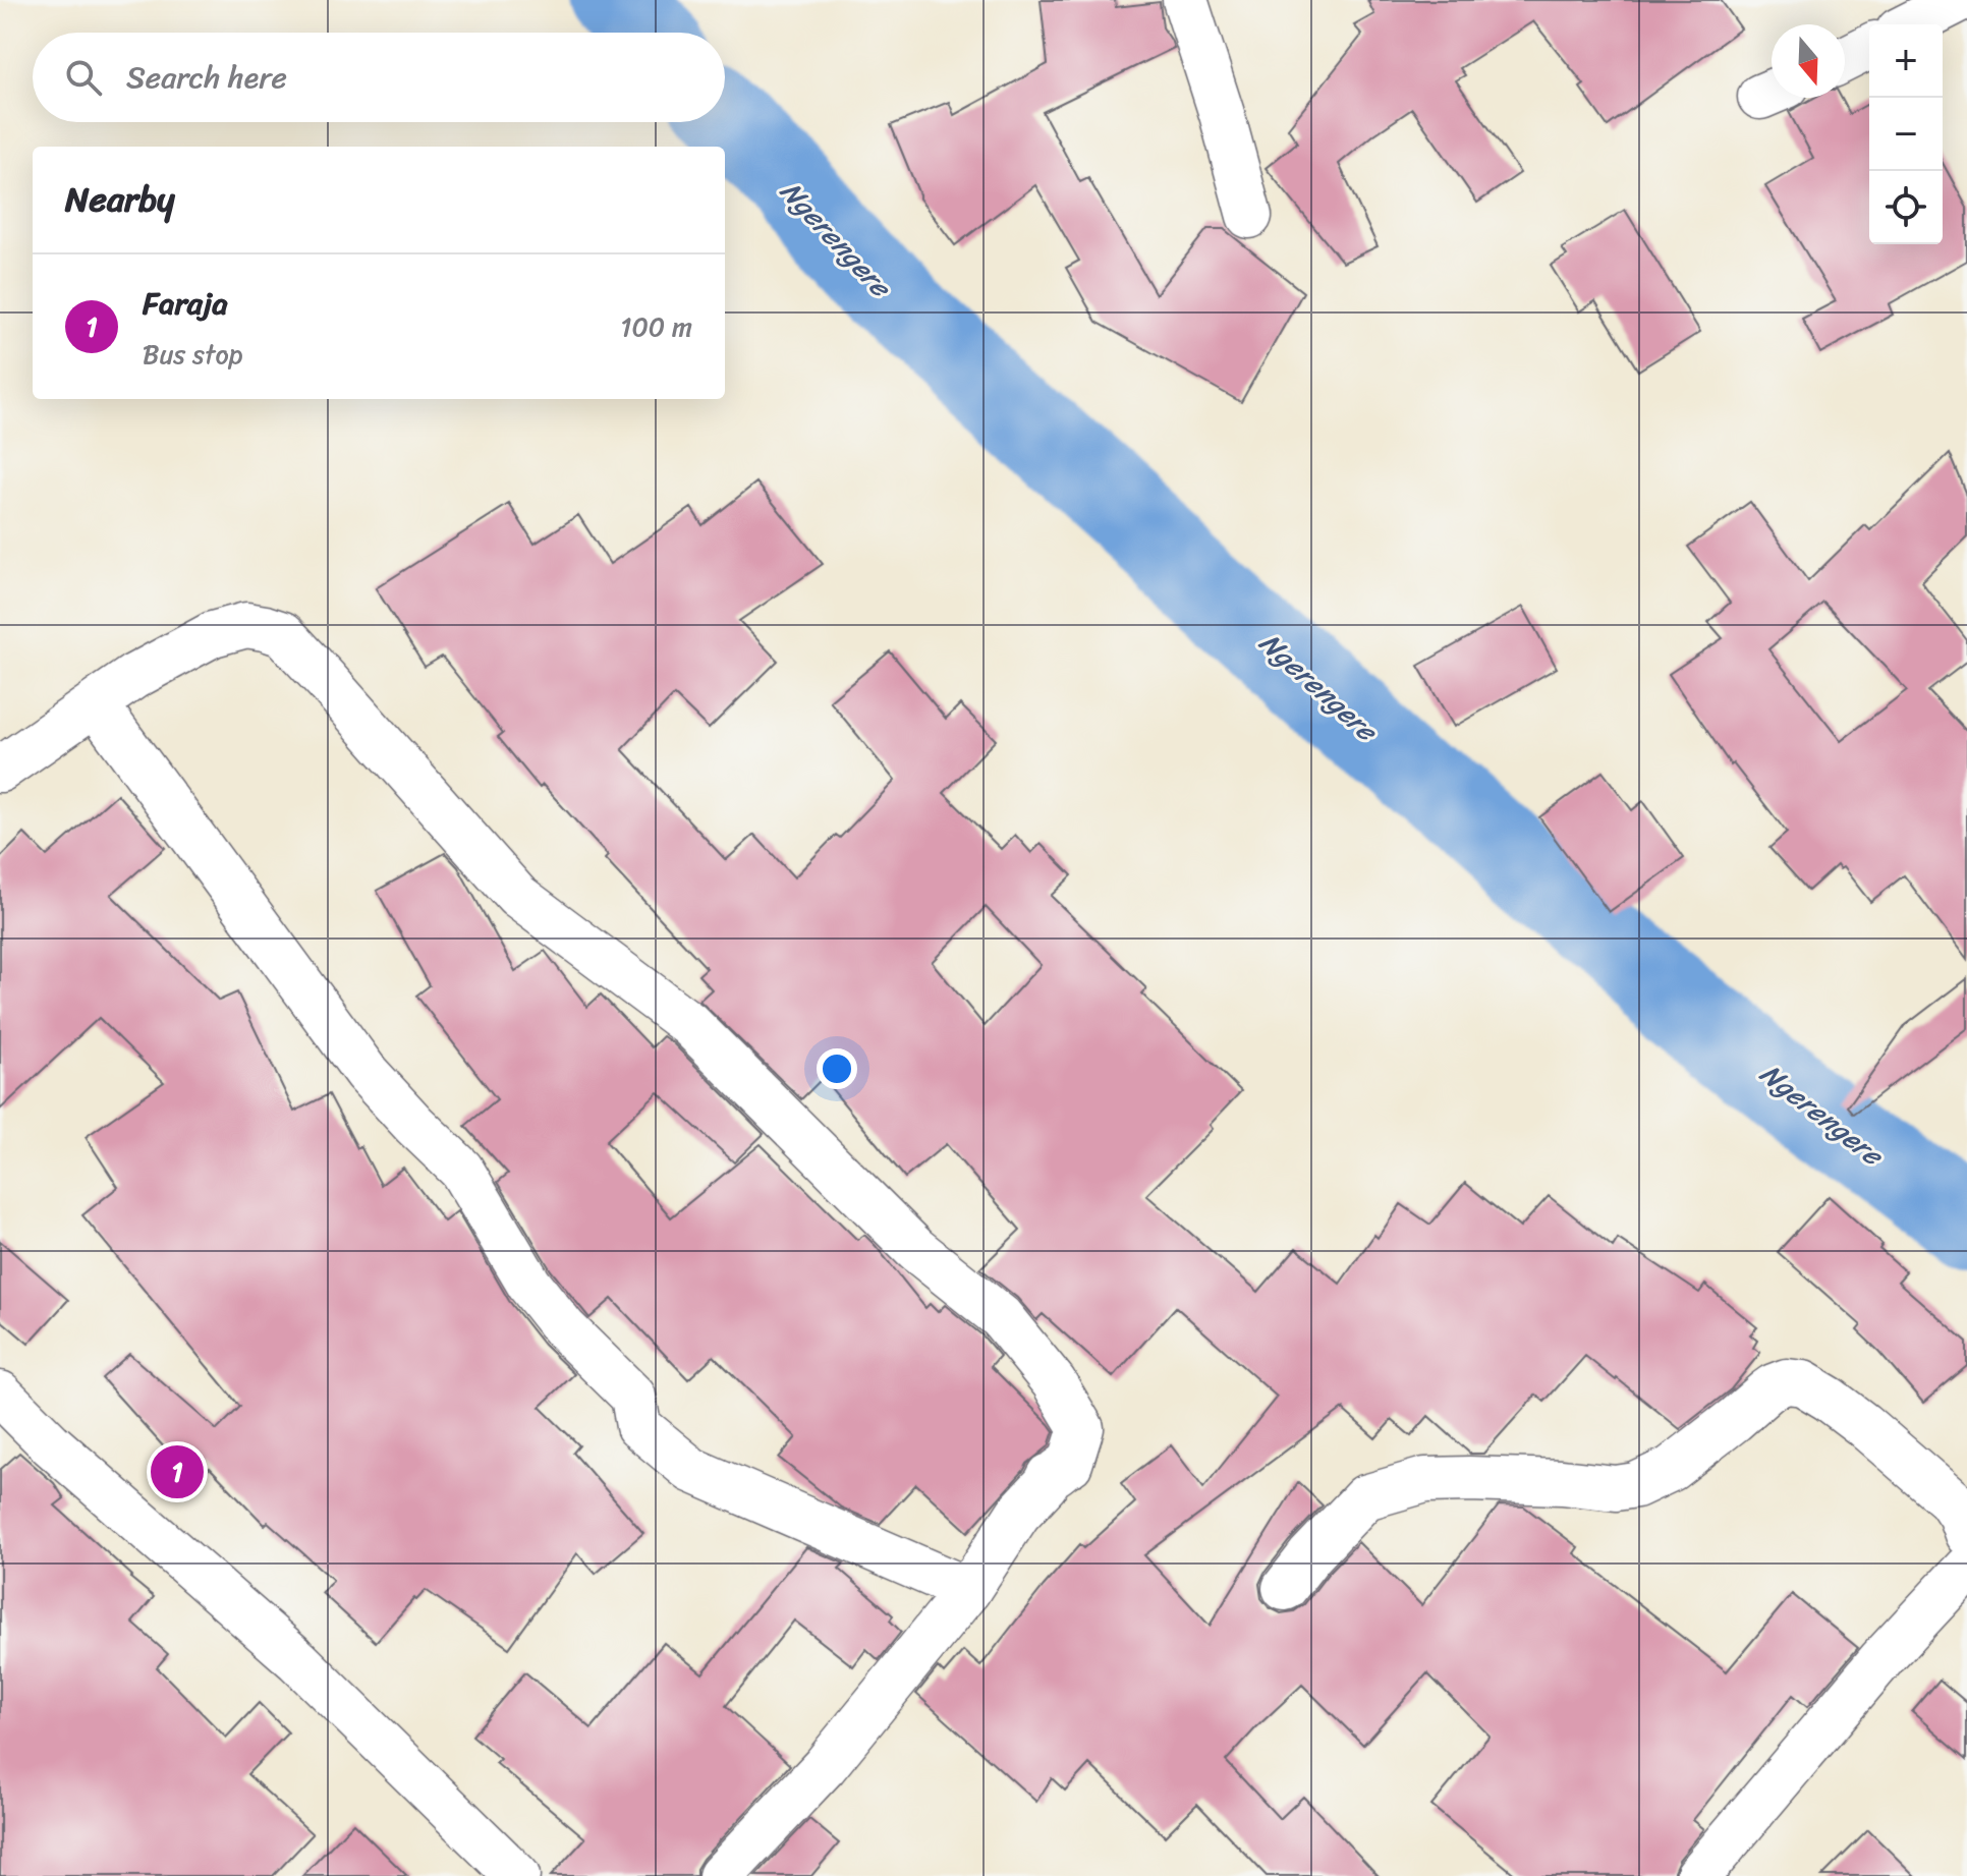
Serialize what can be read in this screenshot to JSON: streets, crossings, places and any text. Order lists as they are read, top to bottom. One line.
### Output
{"water":["Ngerengere"],"north":"bottom","page":{"map_buttons":["+","−"],"search":"Search here","heading":"Nearby","list":[{"mark":"1","name":"Faraja","note":"Bus stop","value":"100 m"}],"pins":"1"}}
